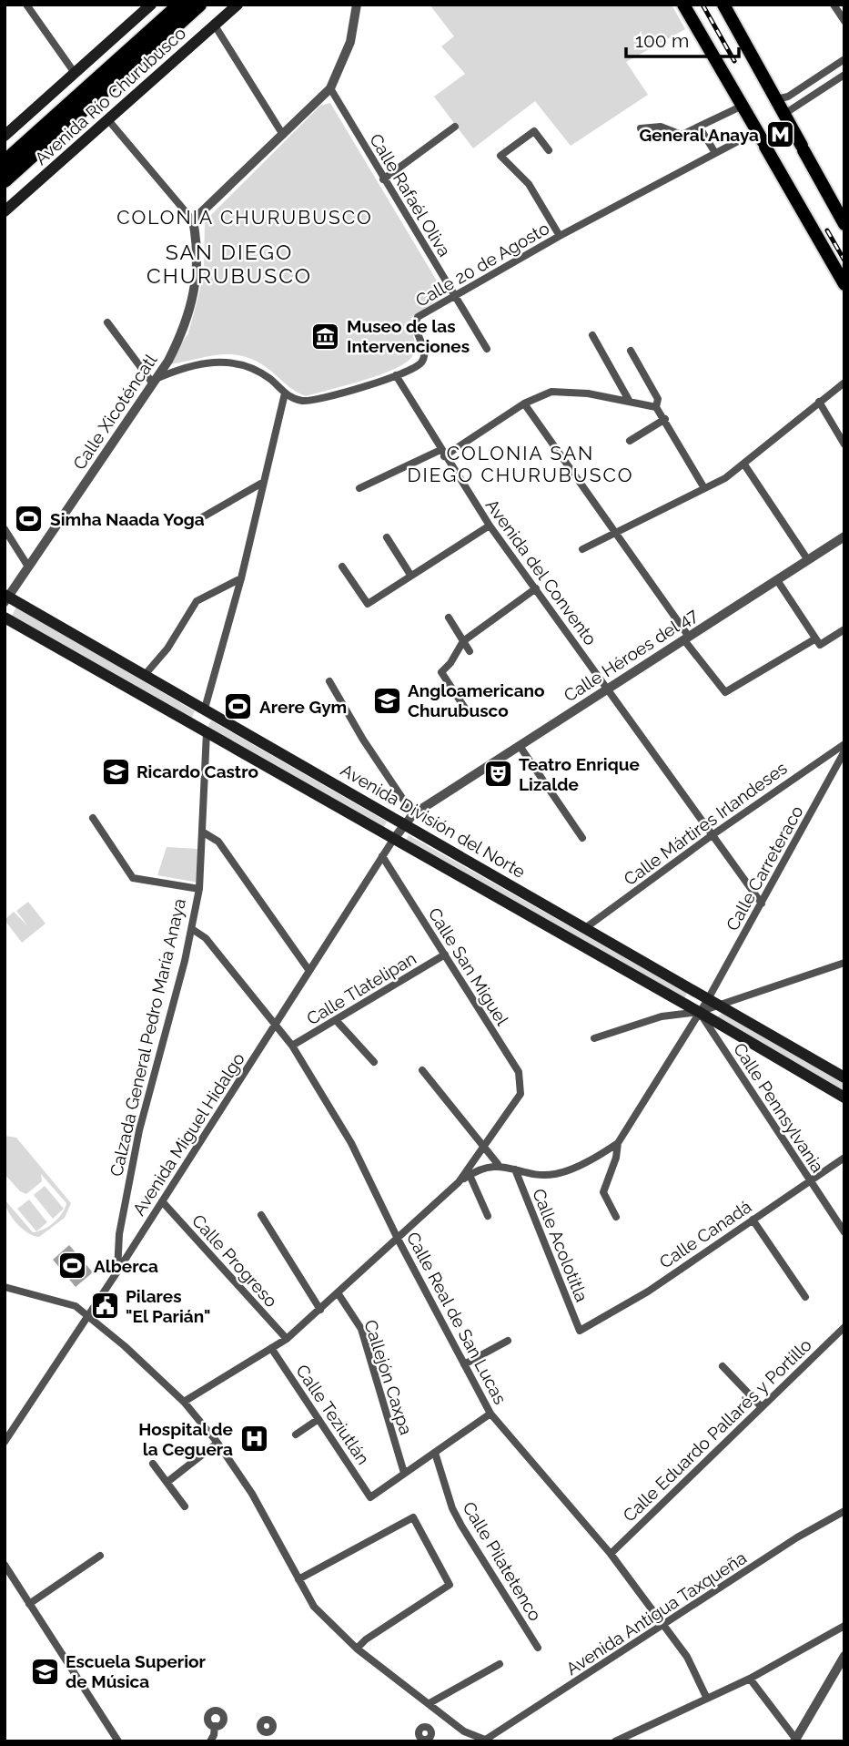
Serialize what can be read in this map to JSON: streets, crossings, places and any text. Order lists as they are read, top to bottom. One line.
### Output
{"streets":{"main road":["Avenida Río Churubusco","Avenida División del Norte"],"street":["Calle Rafaél Oliva","Calle 20 de Agosto","Calle Xicoténcatl","Avenida del Convento","Calle Héroes del 47","Calle Mártires Irlandeses","Calle Carreteraco","Calle San Miguel","Calle Tlatelipan","Calzada General Pedro María Anaya","Calle Pennsylvania","Avenida Miguel Hidalgo","Calle Canadá","Calle Acolotitla","Calle Progreso","Calle Real de San Lucas","Callejón Caxpa","Calle Teziutlán","Calle Eduardo Pallarés y Portillo","Calle Pilatetenco","Avenida Antigua Taxqueña"]},"crossings":[["Calle Rafaél Oliva","Calle 20 de Agosto"],["Calle 20 de Agosto","Calle Xicoténcatl"],["Calle 20 de Agosto","Avenida del Convento"],["Calle Xicoténcatl","Avenida División del Norte"],["Avenida del Convento","Calle Héroes del 47"],["Avenida del Convento","Calle Mártires Irlandeses"],["Avenida del Convento","Calle Carreteraco"],["Calle Héroes del 47","Avenida División del Norte"],["Calle Héroes del 47","Avenida Miguel Hidalgo"],["Avenida División del Norte","Calle Mártires Irlandeses"],["Avenida División del Norte","Calle Carreteraco"],["Avenida División del Norte","Calzada General Pedro María Anaya"],["Avenida División del Norte","Calle Pennsylvania"],["Avenida División del Norte","Avenida Miguel Hidalgo"],["Calle San Miguel","Calle Tlatelipan"],["Calle San Miguel","Avenida Miguel Hidalgo"],["Calle Tlatelipan","Calle Real de San Lucas"],["Calzada General Pedro María Anaya","Avenida Miguel Hidalgo"],["Calzada General Pedro María Anaya","Calle Real de San Lucas"],["Calle Pennsylvania","Calle Canadá"],["Avenida Miguel Hidalgo","Calle Progreso"],["Avenida Miguel Hidalgo","Calle Real de San Lucas"],["Calle Canadá","Calle Acolotitla"],["Calle Real de San Lucas","Calle Eduardo Pallarés y Portillo"],["Calle Real de San Lucas","Avenida Antigua Taxqueña"],["Callejón Caxpa","Calle Teziutlán"]],"districts":["COLONIA CHURUBUSCO","SAN DIEGO CHURUBUSCO","COLONIA SAN DIEGO CHURUBUSCO"],"places":{"metro station":["General Anaya"],"museum":["Museo de las Intervenciones"],"sports":["Simha Naada Yoga","Arere Gym","Alberca"],"school or university":["Angloamericano Churubusco","Ricardo Castro","Escuela Superior de Música"],"theatre":["Teatro Enrique Lizalde"],"public building":["Pilares \"El Parián\""],"hospital":["Hospital de la Ceguera"]},"scale_bar":"100 m"}
